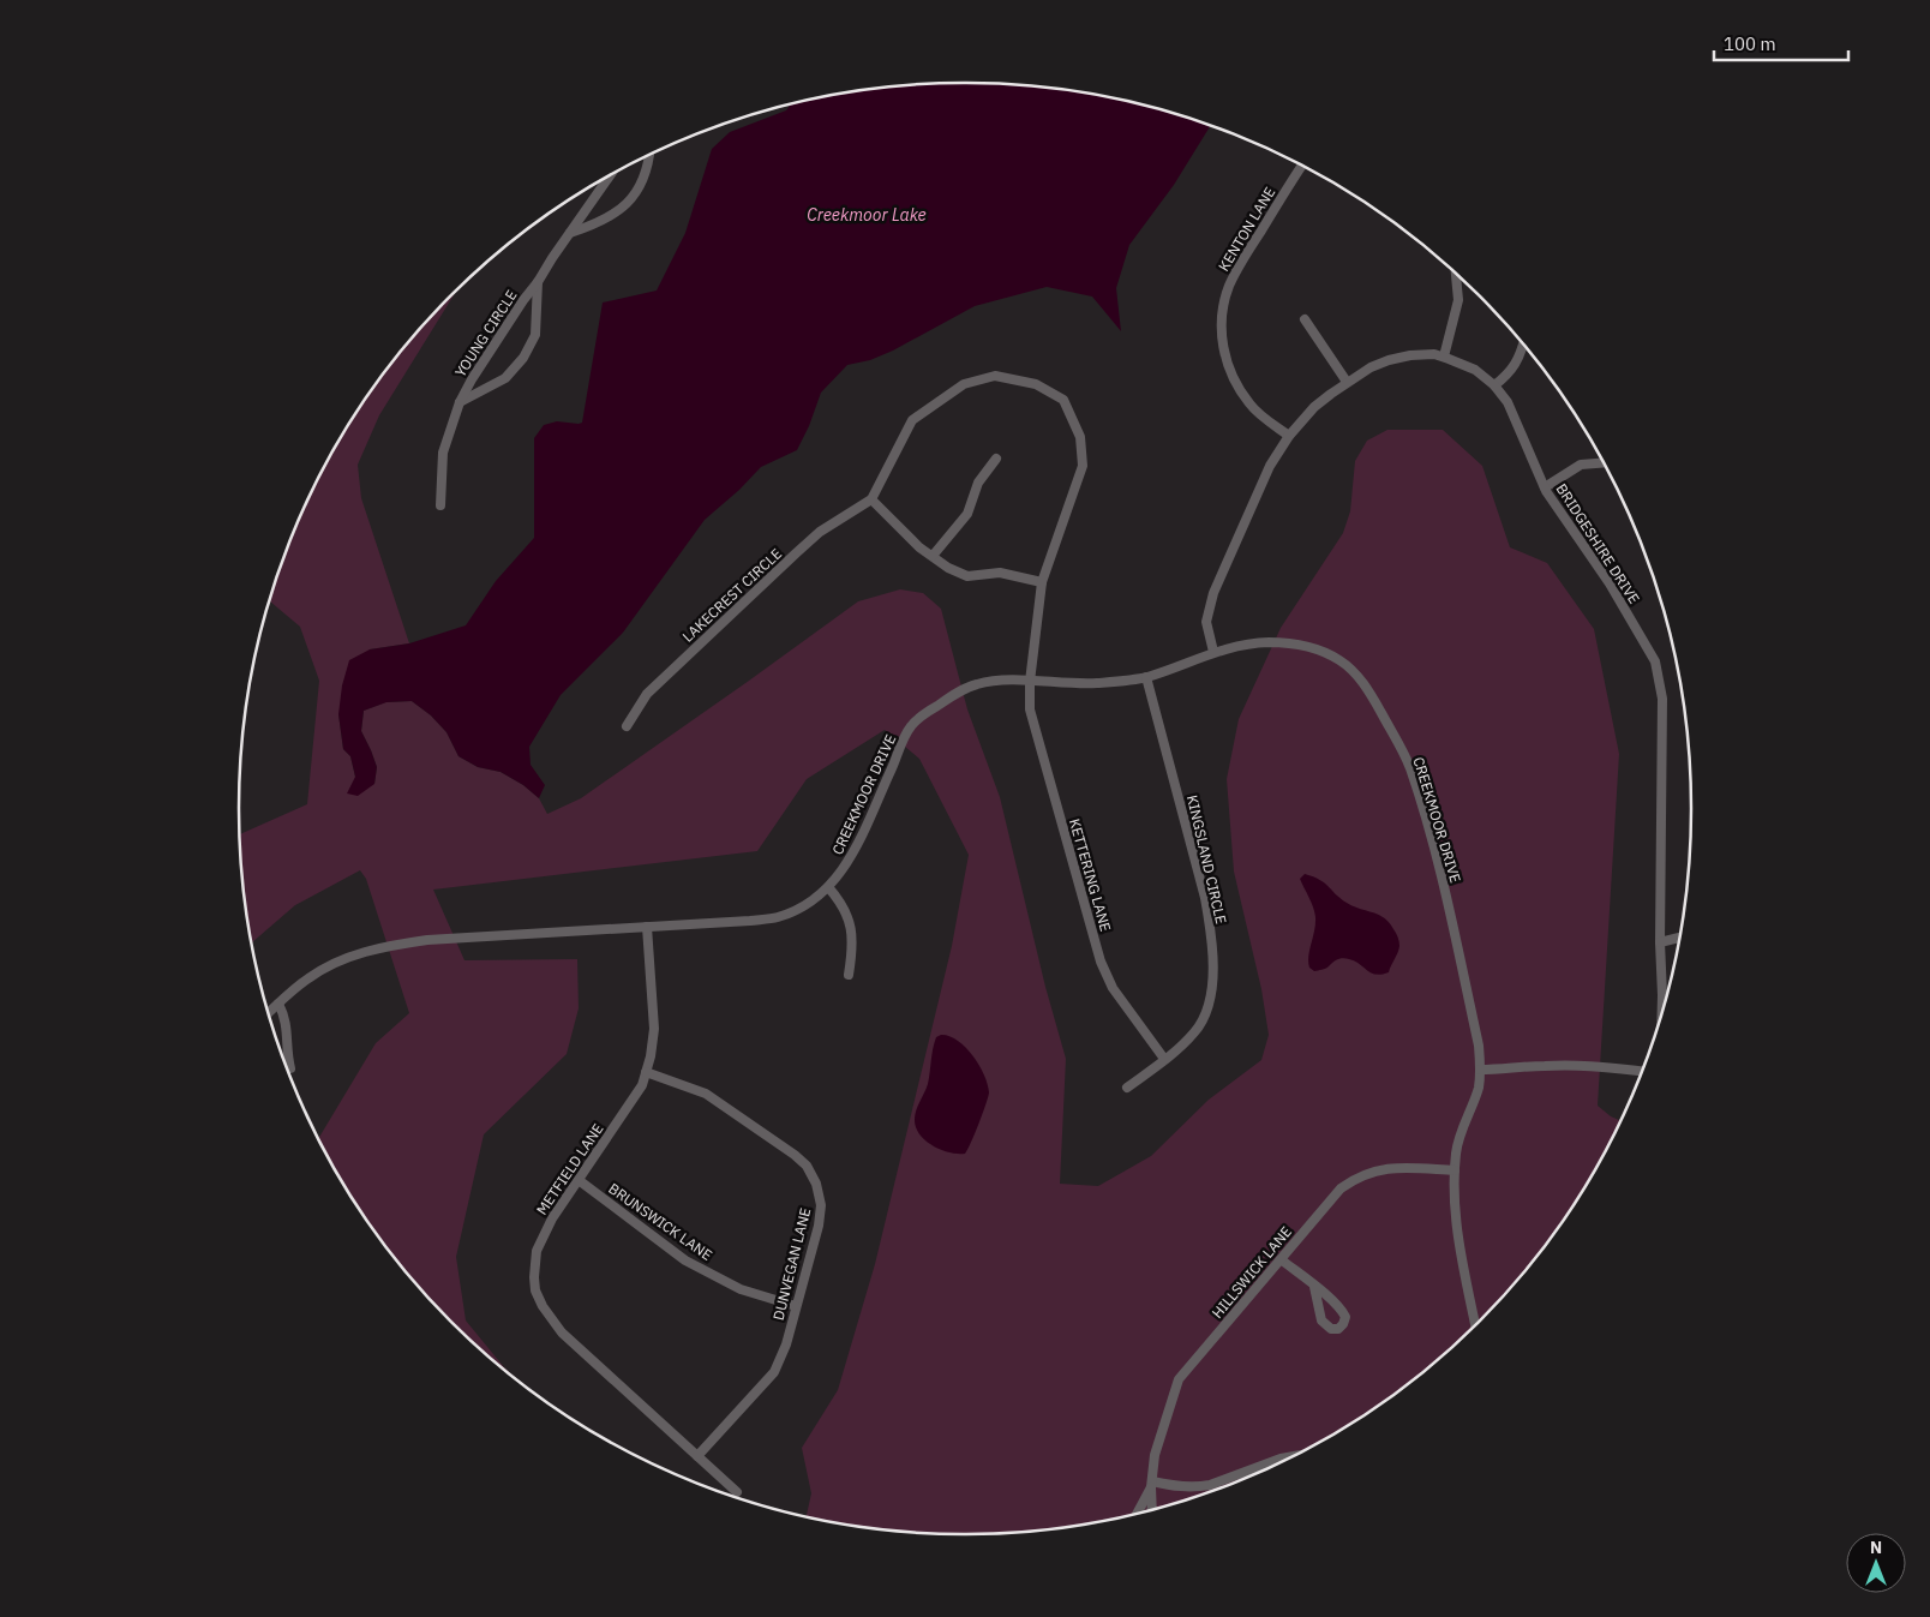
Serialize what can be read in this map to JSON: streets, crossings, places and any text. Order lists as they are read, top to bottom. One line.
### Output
{"streets":{"street":["KENTON LANE","YOUNG CIRCLE","BRIDGESHIRE DRIVE","LAKECREST CIRCLE","CREEKMOOR DRIVE","KINGSLAND CIRCLE","KETTERING LANE","METFIELD LANE","BRUNSWICK LANE","DUNVEGAN LANE","HILLSWICK LANE"]},"crossings":[["KENTON LANE","BRIDGESHIRE DRIVE"],["BRIDGESHIRE DRIVE","CREEKMOOR DRIVE"],["CREEKMOOR DRIVE","KINGSLAND CIRCLE"],["CREEKMOOR DRIVE","KETTERING LANE"],["CREEKMOOR DRIVE","METFIELD LANE"],["CREEKMOOR DRIVE","HILLSWICK LANE"],["KINGSLAND CIRCLE","KETTERING LANE"],["METFIELD LANE","BRUNSWICK LANE"],["METFIELD LANE","DUNVEGAN LANE"],["BRUNSWICK LANE","DUNVEGAN LANE"]],"water":["Creekmoor Lake"],"scale_bar":"100 m","north":"top"}
